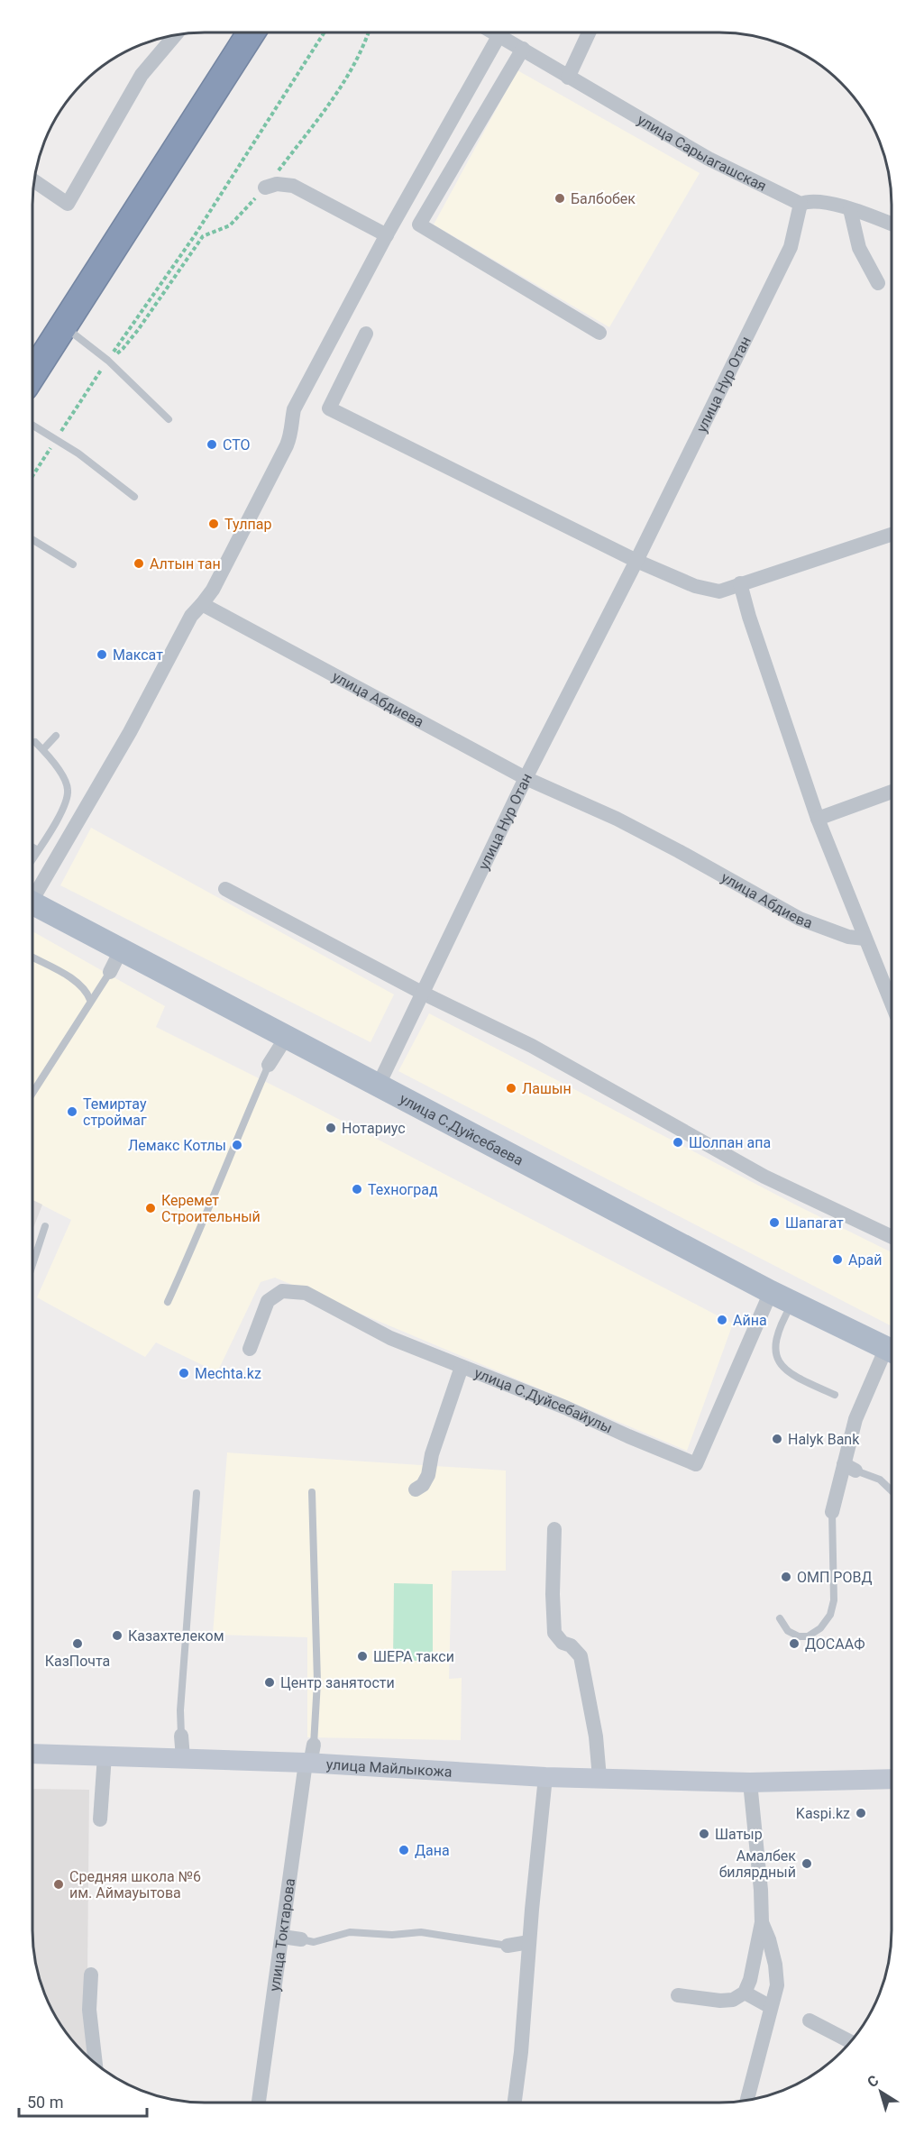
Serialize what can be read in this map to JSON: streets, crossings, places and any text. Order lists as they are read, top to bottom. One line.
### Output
{"streets":{"main road":["улица С.Дуйсебаева"],"street":["улица Сарыагашская","улица Нур Отан","улица Абдиева","улица С.Дуйсебайулы","улица Майлыкожа","улица Токтарова"]},"crossings":[["улица Сарыагашская","улица Нур Отан"],["улица Нур Отан","улица Абдиева"],["улица Нур Отан","улица С.Дуйсебаева"],["улица С.Дуйсебаева","улица С.Дуйсебайулы"],["улица Майлыкожа","улица Токтарова"]],"places":["Балбобек","СТО","Тулпар","Алтын тан","Максат","Лашын","Темиртау строймаг","Нотариус","Шолпан апа","Лемакс Котлы","Техноград","Керемет Строительный","Шапагат","Арай","Айна","Mechta.kz","Halyk Bank","ОМП РОВД","Казахтелеком","КазПочта","ДОСААФ","ШЕРА такси","Центр занятости","Kaspi.kz","Шатыр","Дана","Амалбек билярдный","Средняя школа №6 им. Аймауытова"],"scale_bar":"50 m","north":"top left"}
